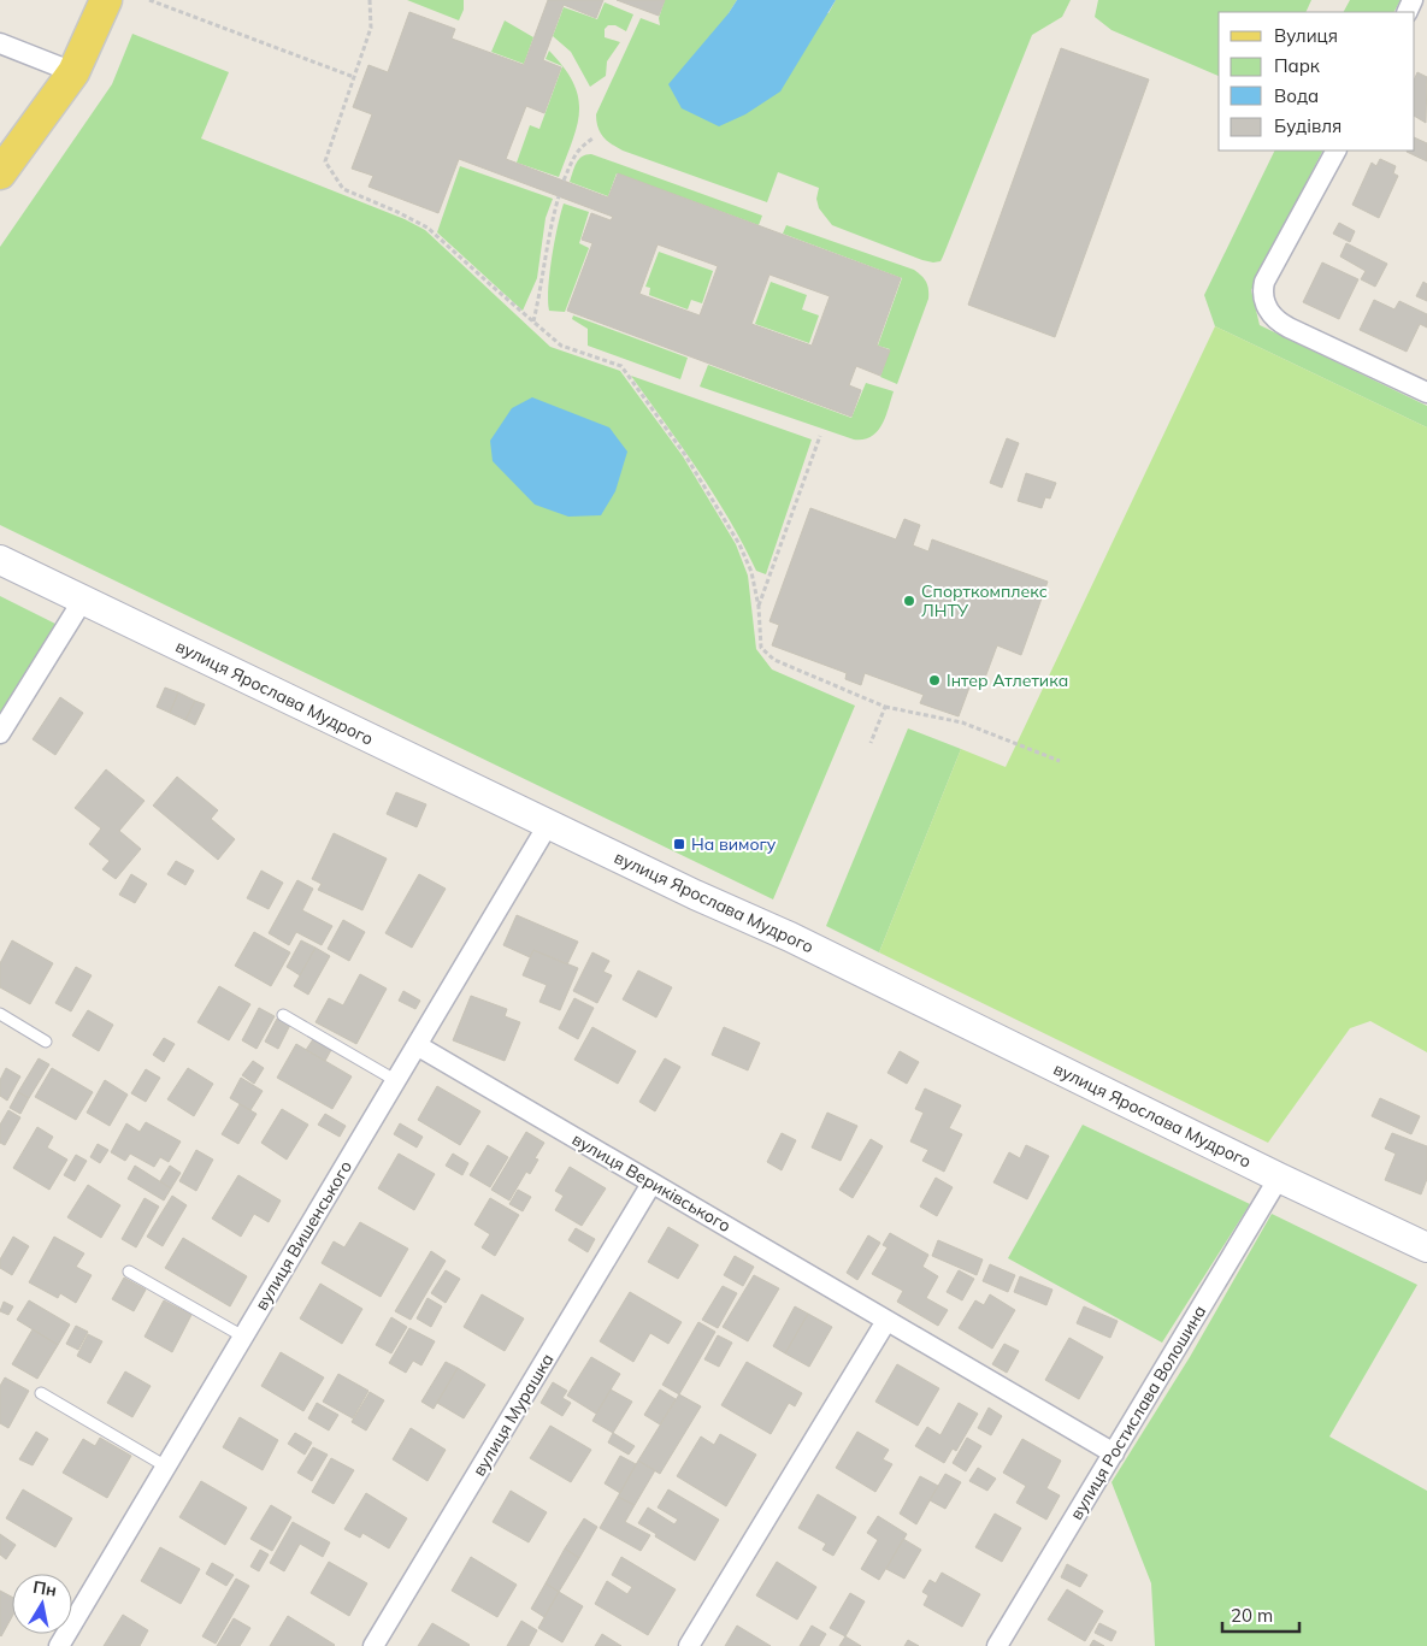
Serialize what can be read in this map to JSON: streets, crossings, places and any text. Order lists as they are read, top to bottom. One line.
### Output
{"streets":{"main road":["вулиця Ярослава Мудрого"],"street":["вулиця Вериківського","вулиця Вишенського","вулиця Ростислава Волошина","вулиця Мурашка"]},"crossings":[["вулиця Ярослава Мудрого","вулиця Вишенського"],["вулиця Ярослава Мудрого","вулиця Ростислава Волошина"],["вулиця Вериківського","вулиця Вишенського"],["вулиця Вериківського","вулиця Ростислава Волошина"],["вулиця Вериківського","вулиця Мурашка"]],"places":{"other":["Спорткомплекс ЛНТУ","Інтер Атлетика"],"transit":["На вимогу"]},"legend":["Вулиця","Парк","Вода","Будівля"],"scale_bar":"20 m","north":"top"}
